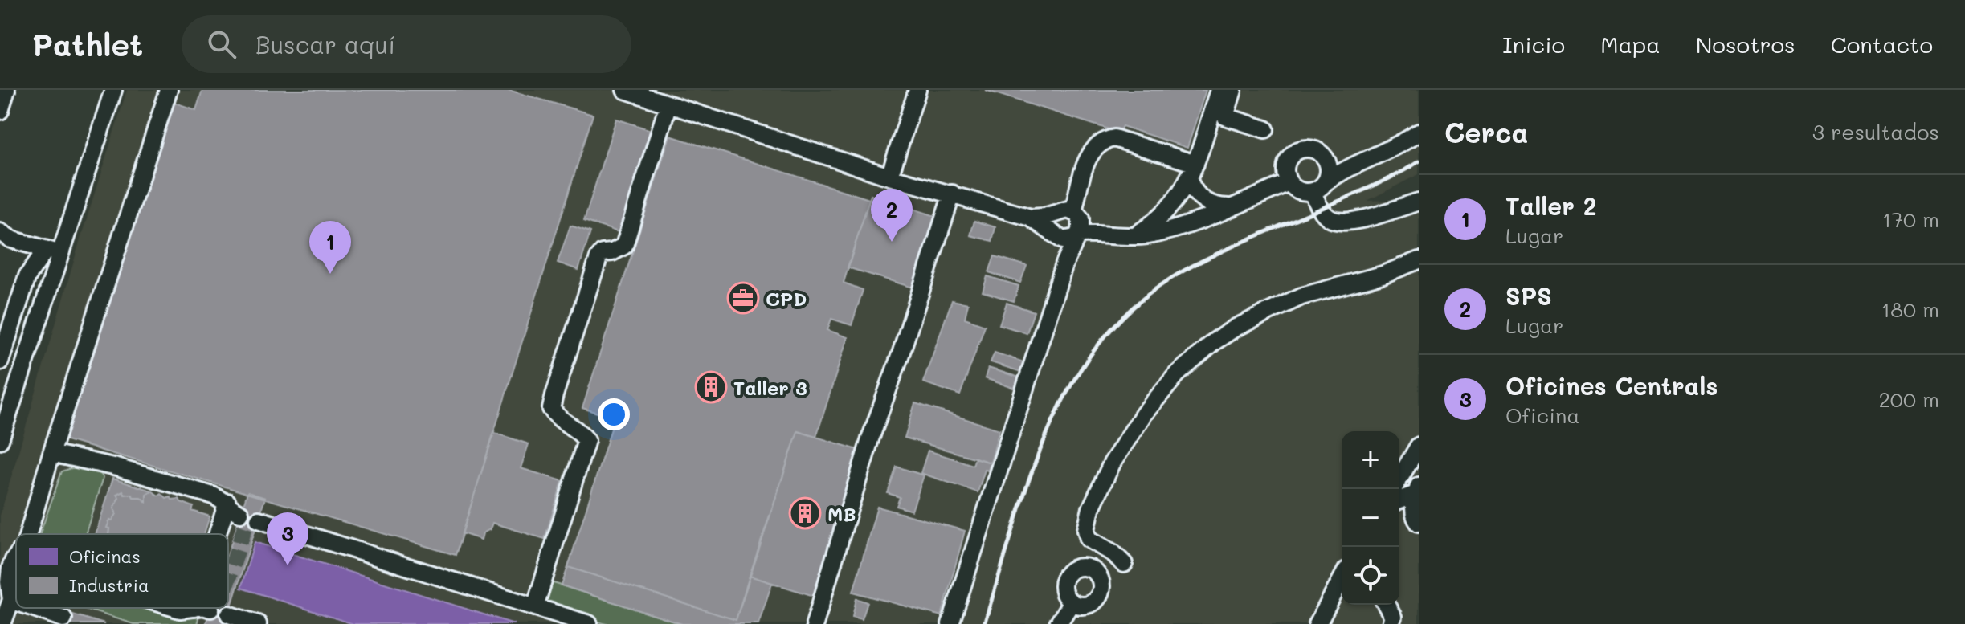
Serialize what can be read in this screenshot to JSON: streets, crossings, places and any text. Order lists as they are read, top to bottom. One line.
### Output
{"places":{"office":["CPD"],"building":["Taller 3","MB"]},"legend":["Oficinas","Industria"],"page":{"header":"Pathlet","search":"Buscar aquí","nav":["Inicio","Mapa","Nosotros","Contacto"],"heading":["Cerca","3 resultados"],"list":[{"mark":"1","name":"Taller 2","note":"Lugar","value":"170 m"},{"mark":"2","name":"SPS","note":"Lugar","value":"180 m"},{"mark":"3","name":"Oficines Centrals","note":"Oficina","value":"200 m"}],"pins":["2","1","3"],"map_buttons":["+","−"]}}
